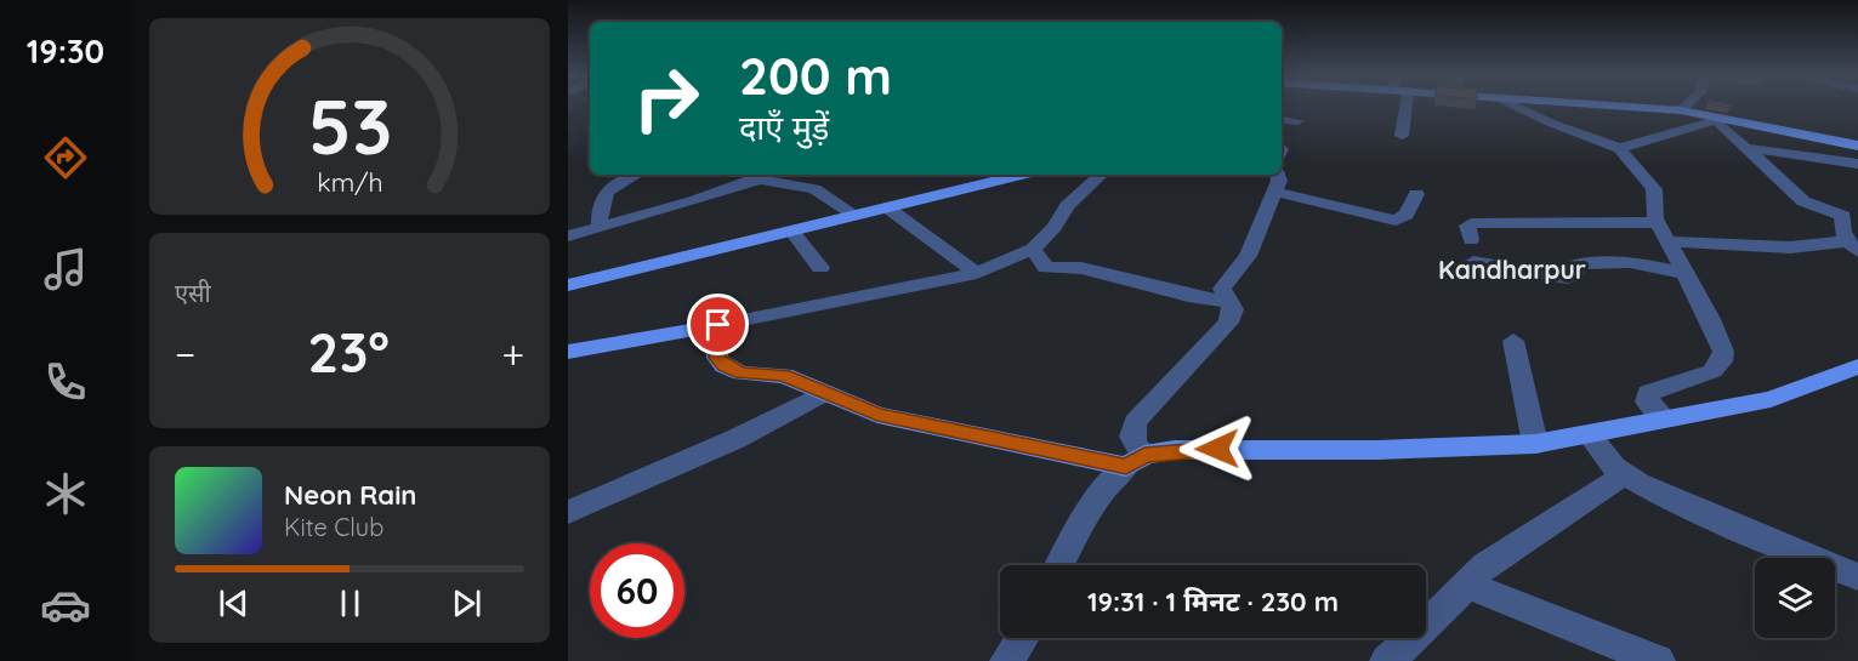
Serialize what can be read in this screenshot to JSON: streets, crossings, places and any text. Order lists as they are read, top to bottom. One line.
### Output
{"districts":["Kandharpur"],"page":{"tabs":"19:30","turn":["200 m","दाएँ मुड़ें"],"tile":"एसी","heat":["−","23°","+"],"song":["Neon Rain","Kite Club"],"limit":"60","trip":"19:31 · 1 मिनट · 230 m","gauge":["53","km/h"]}}
